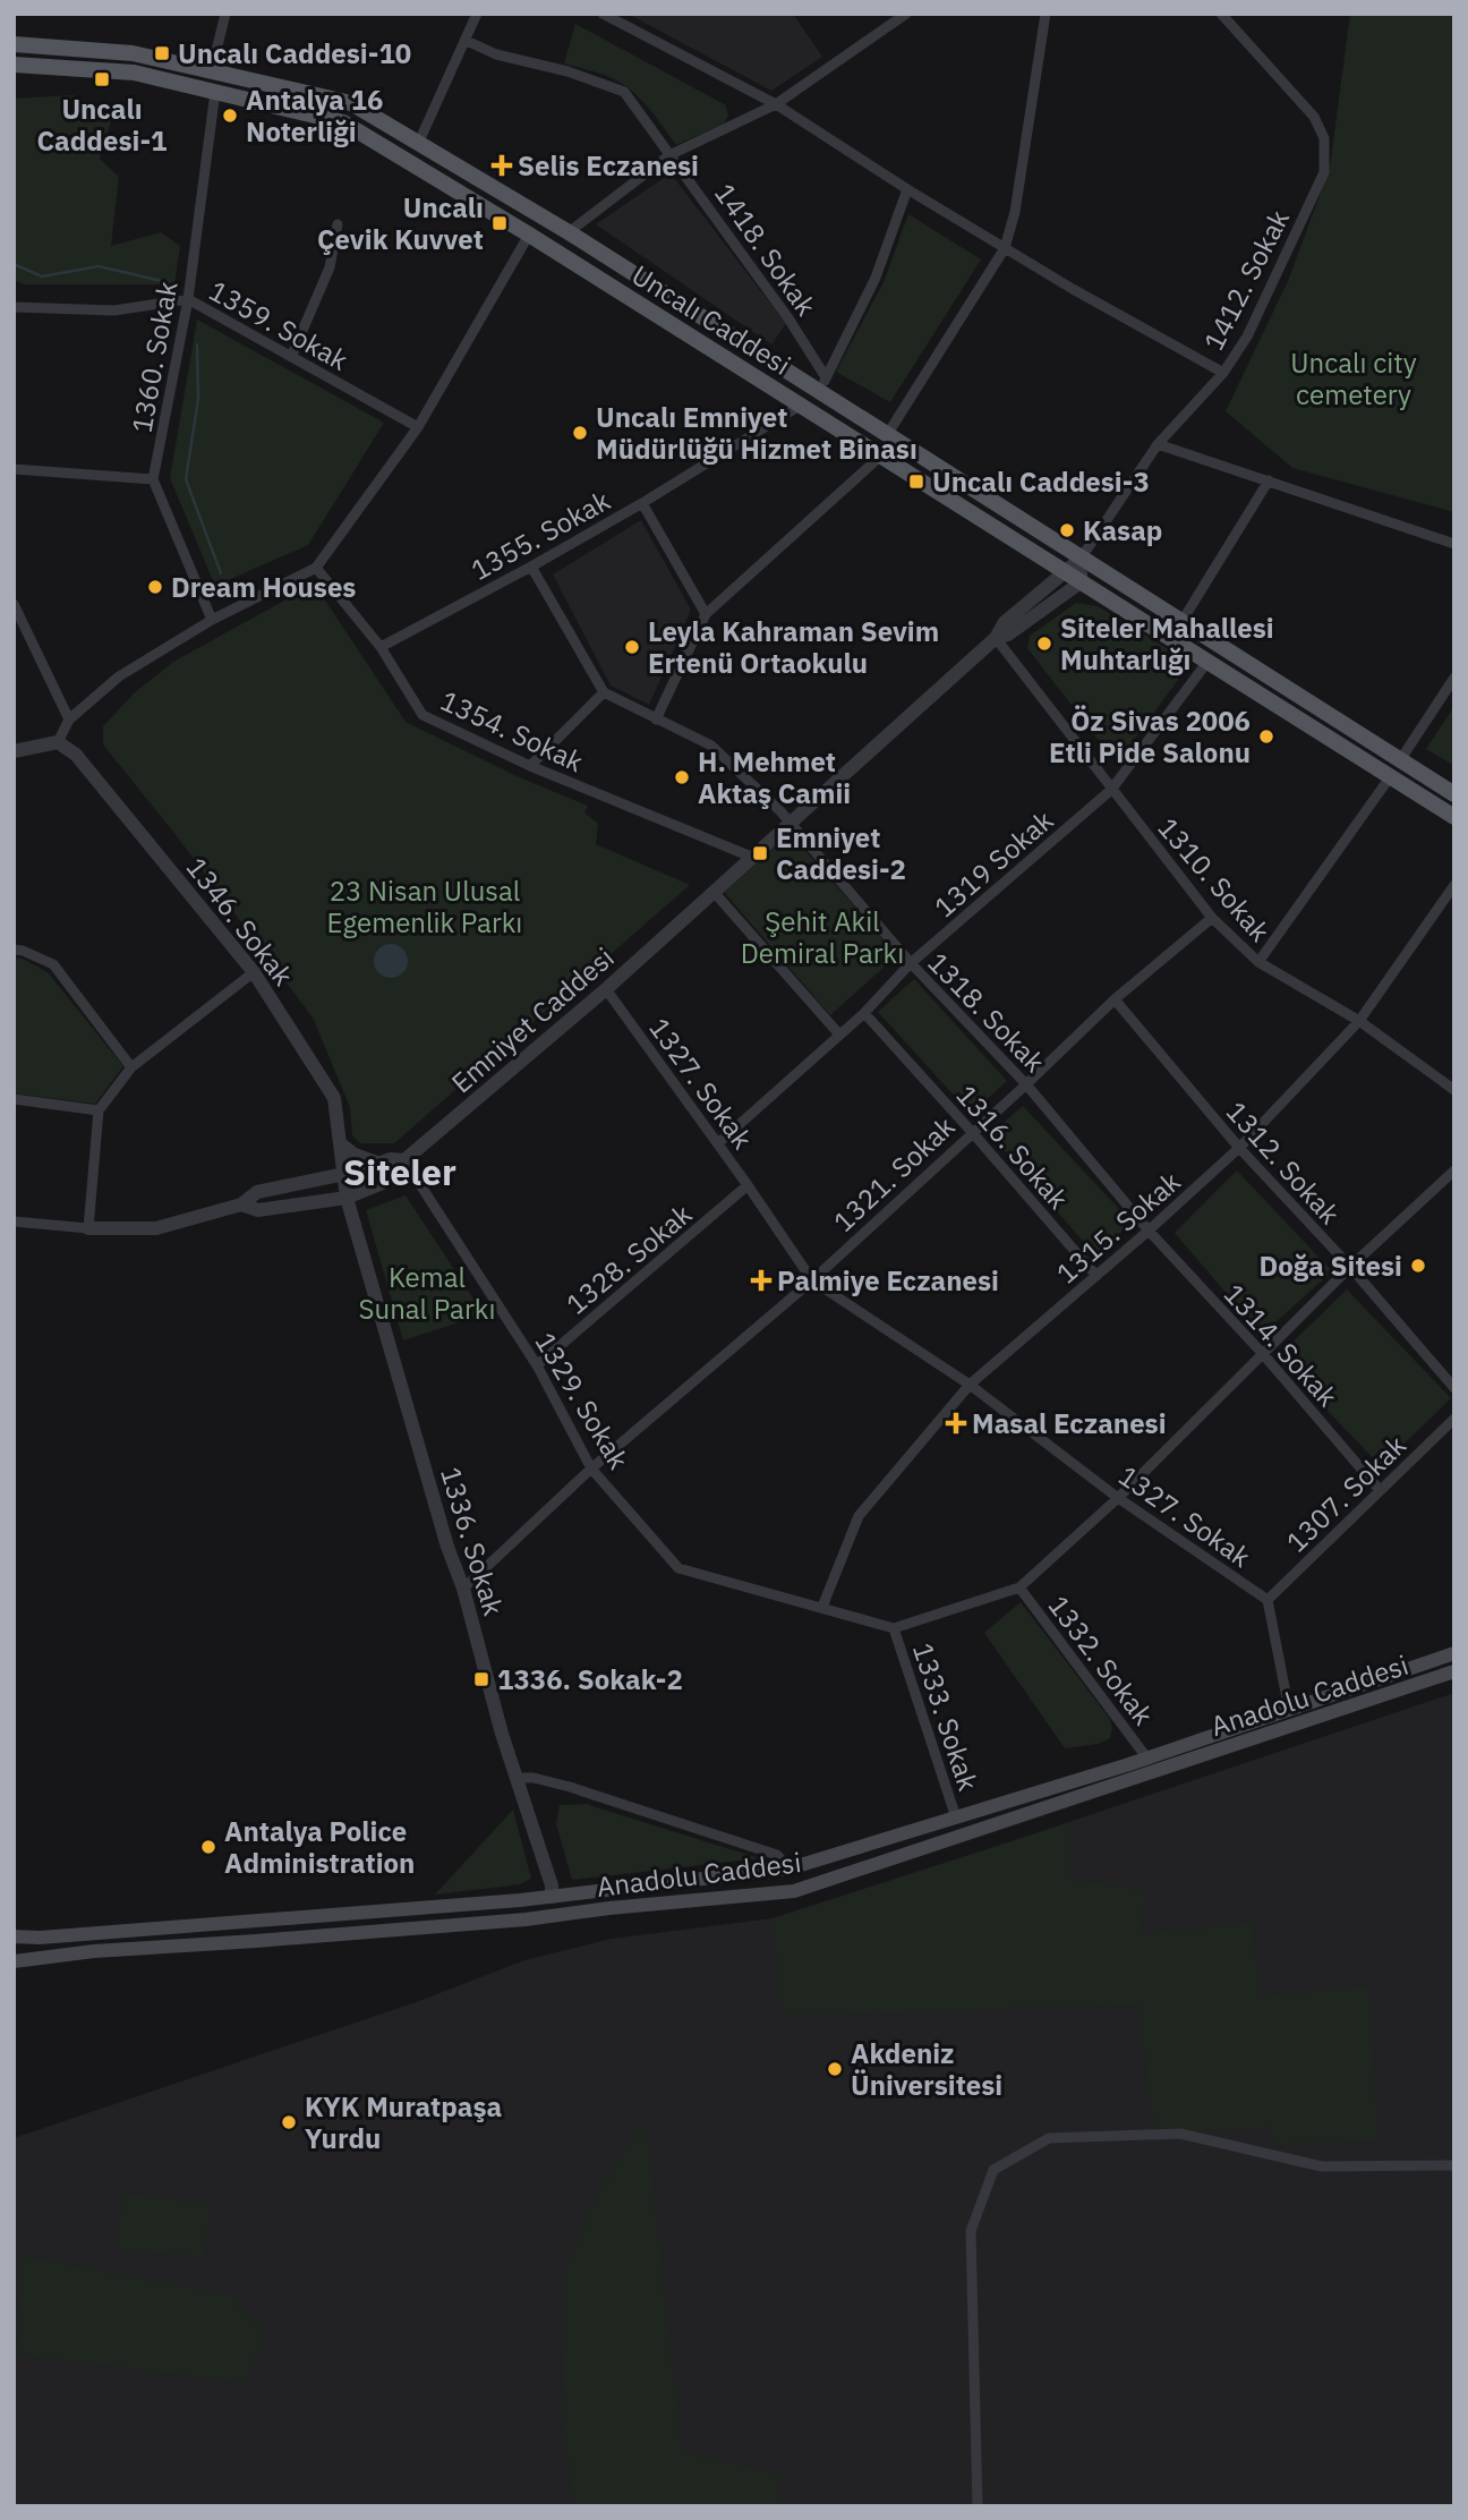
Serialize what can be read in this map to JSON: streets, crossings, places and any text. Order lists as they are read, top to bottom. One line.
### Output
{"streets":{"main road":["Uncalı Caddesi","Anadolu Caddesi"],"street":["1418. Sokak","1412. Sokak","1359. Sokak","1360. Sokak","1355. Sokak","1354. Sokak","1319 Sokak","1310. Sokak","1346. Sokak","1318. Sokak","Emniyet Caddesi","1327. Sokak","1316. Sokak","1312. Sokak","1321. Sokak","1315. Sokak","1328. Sokak","1314. Sokak","1329. Sokak","1307. Sokak","1336. Sokak","1332. Sokak","1333. Sokak"]},"crossings":[["1418. Sokak","Uncalı Caddesi"],["1412. Sokak","Uncalı Caddesi"],["1412. Sokak","Emniyet Caddesi"],["Uncalı Caddesi","1360. Sokak"],["Uncalı Caddesi","1355. Sokak"],["Uncalı Caddesi","1319 Sokak"],["Uncalı Caddesi","Emniyet Caddesi"],["1359. Sokak","1360. Sokak"],["1355. Sokak","1354. Sokak"],["1354. Sokak","Emniyet Caddesi"],["1319 Sokak","1310. Sokak"],["1319 Sokak","1318. Sokak"],["1319 Sokak","1327. Sokak"],["1319 Sokak","1316. Sokak"],["1310. Sokak","Emniyet Caddesi"],["1310. Sokak","1321. Sokak"],["1310. Sokak","1315. Sokak"],["1346. Sokak","Emniyet Caddesi"],["1346. Sokak","1336. Sokak"],["1318. Sokak","Emniyet Caddesi"],["1318. Sokak","1321. Sokak"],["1318. Sokak","1315. Sokak"],["1318. Sokak","1314. Sokak"],["Emniyet Caddesi","1327. Sokak"],["Emniyet Caddesi","1329. Sokak"],["Emniyet Caddesi","1336. Sokak"],["1327. Sokak","1321. Sokak"],["1327. Sokak","1315. Sokak"],["1327. Sokak","1328. Sokak"],["1327. Sokak","1307. Sokak"],["1327. Sokak","Anadolu Caddesi"],["1316. Sokak","1321. Sokak"],["1316. Sokak","1315. Sokak"],["1312. Sokak","1321. Sokak"],["1312. Sokak","1315. Sokak"],["1321. Sokak","1329. Sokak"],["1321. Sokak","1336. Sokak"],["1315. Sokak","1314. Sokak"],["1315. Sokak","1329. Sokak"],["1328. Sokak","1329. Sokak"],["1314. Sokak","1307. Sokak"],["1329. Sokak","1333. Sokak"],["1336. Sokak","Anadolu Caddesi"],["1332. Sokak","Anadolu Caddesi"],["Anadolu Caddesi","1333. Sokak"]],"districts":["Siteler"],"parks":["Uncalı city cemetery","23 Nisan Ulusal Egemenlik Parkı","Şehit Akil Demiral Parkı","Kemal Sunal Parkı"],"places":{"transit":["Uncalı Caddesi-10","Uncalı Caddesi-1","Uncalı Çevik Kuvvet","Uncalı Caddesi-3","Emniyet Caddesi-2","1336. Sokak-2"],"other":["Antalya 16 Noterliği","Uncalı Emniyet Müdürlüğü Hizmet Binası","Kasap","Dream Houses","Siteler Mahallesi Muhtarlığı","Leyla Kahraman Sevim Ertenü Ortaokulu","Öz Sivas 2006 Etli Pide Salonu","H. Mehmet Aktaş Camii","Doğa Sitesi","Antalya Police Administration","Akdeniz Üniversitesi","KYK Muratpaşa Yurdu"],"health":["Selis Eczanesi","Palmiye Eczanesi","Masal Eczanesi"]}}
